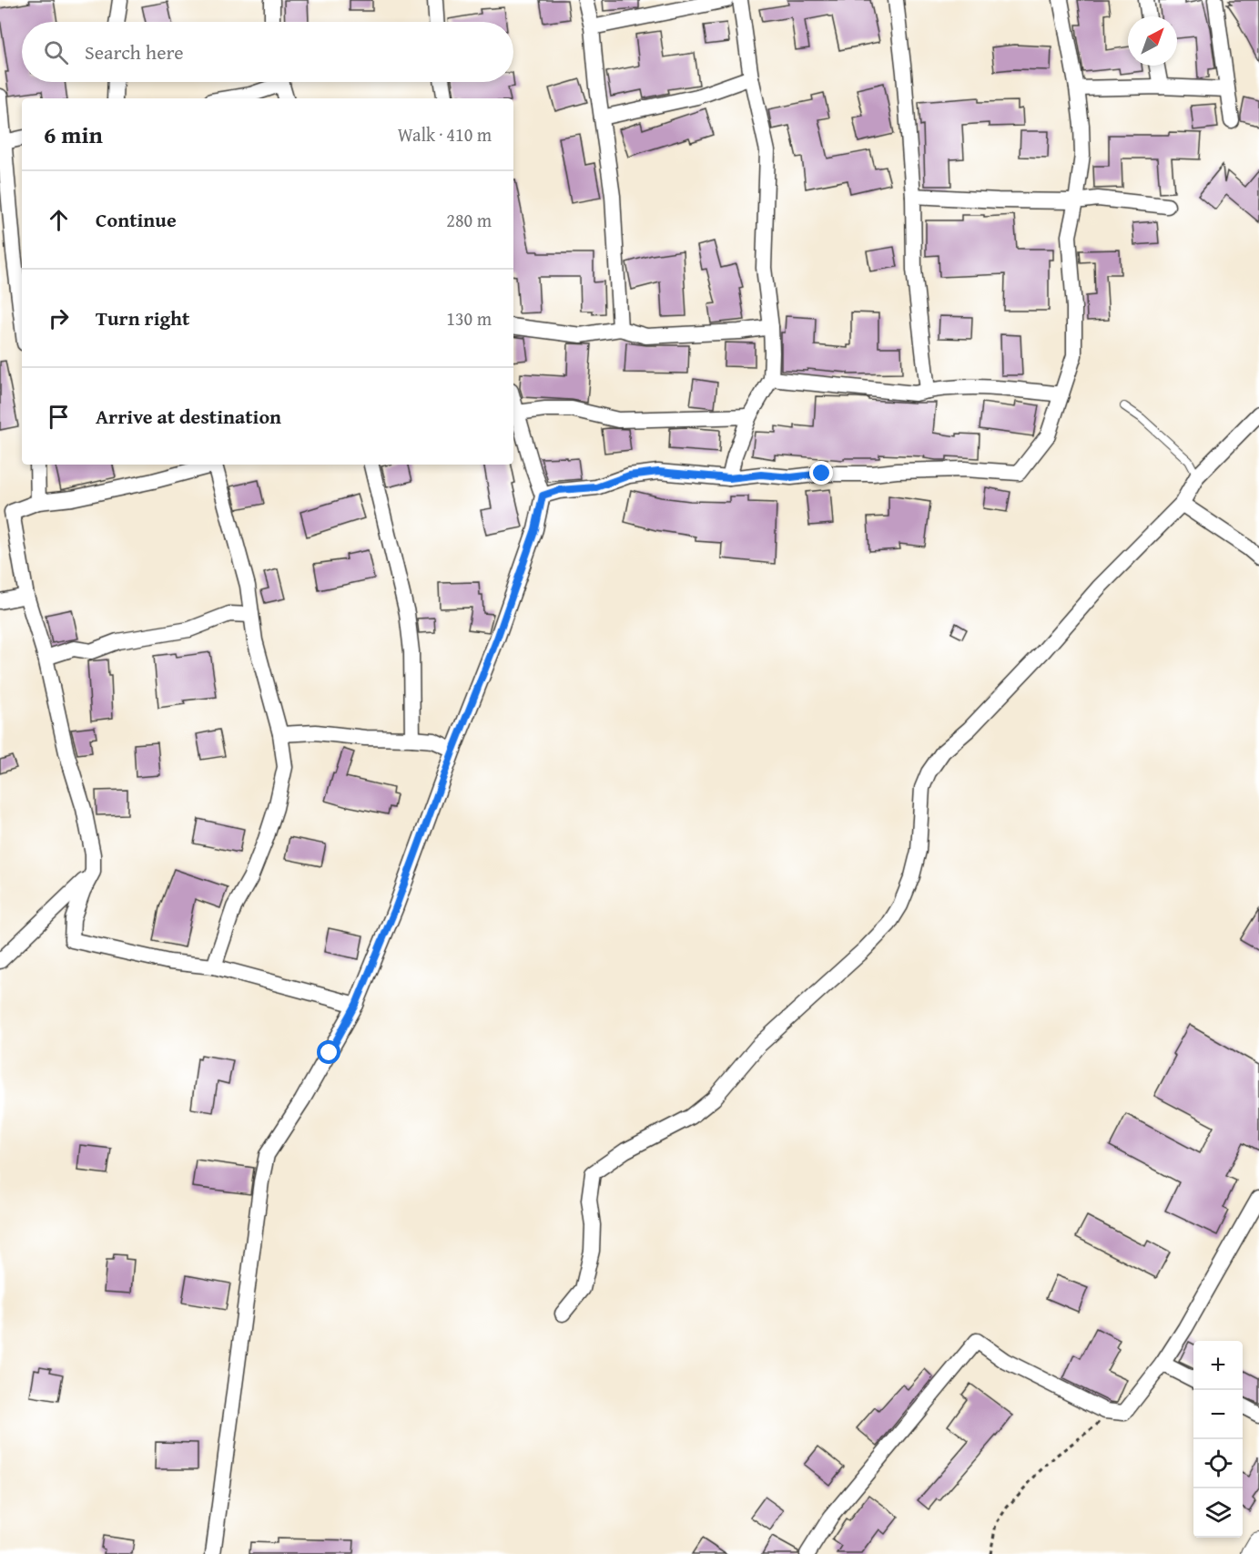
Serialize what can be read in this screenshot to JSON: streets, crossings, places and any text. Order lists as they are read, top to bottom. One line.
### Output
{"north":"top right","page":{"search":"Search here","heading":["6 min","Walk · 410 m"],"list":[["Continue","280 m"],["Turn right","130 m"],"Arrive at destination"],"map_buttons":["+","−"]}}
